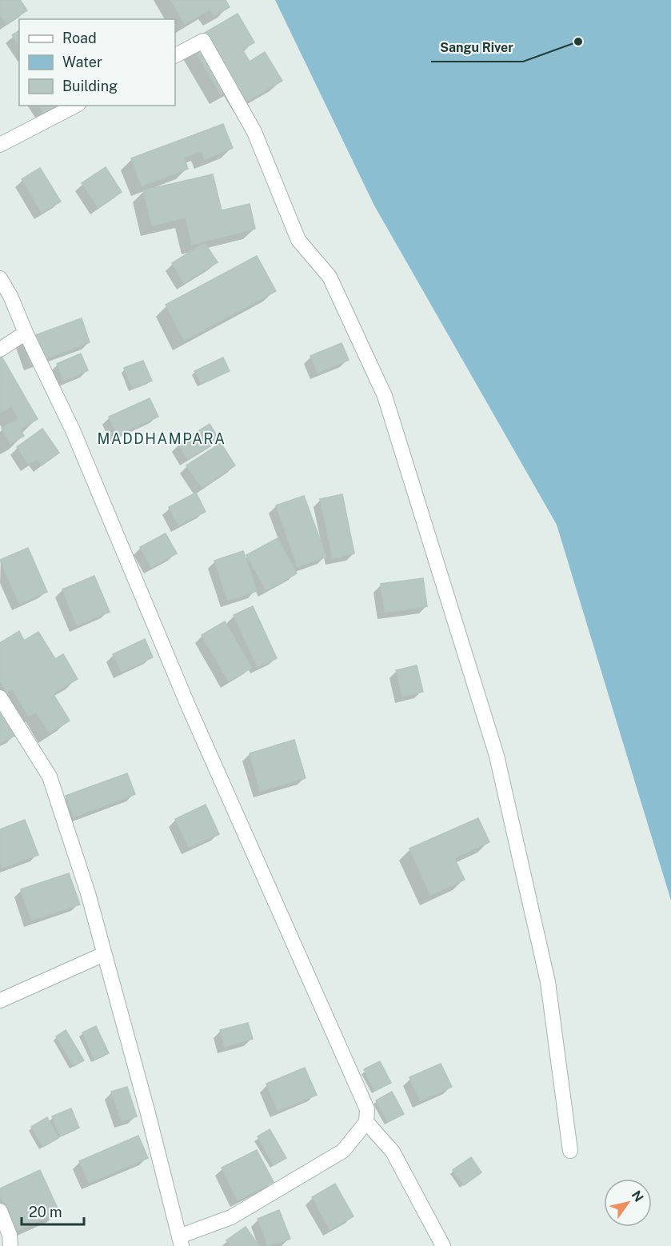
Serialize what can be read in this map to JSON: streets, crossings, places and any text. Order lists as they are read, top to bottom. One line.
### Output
{"districts":["MADDHAMPARA"],"places":["Sangu River"],"legend":["Road","Water","Building"],"scale_bar":"20 m","north":"top right"}
